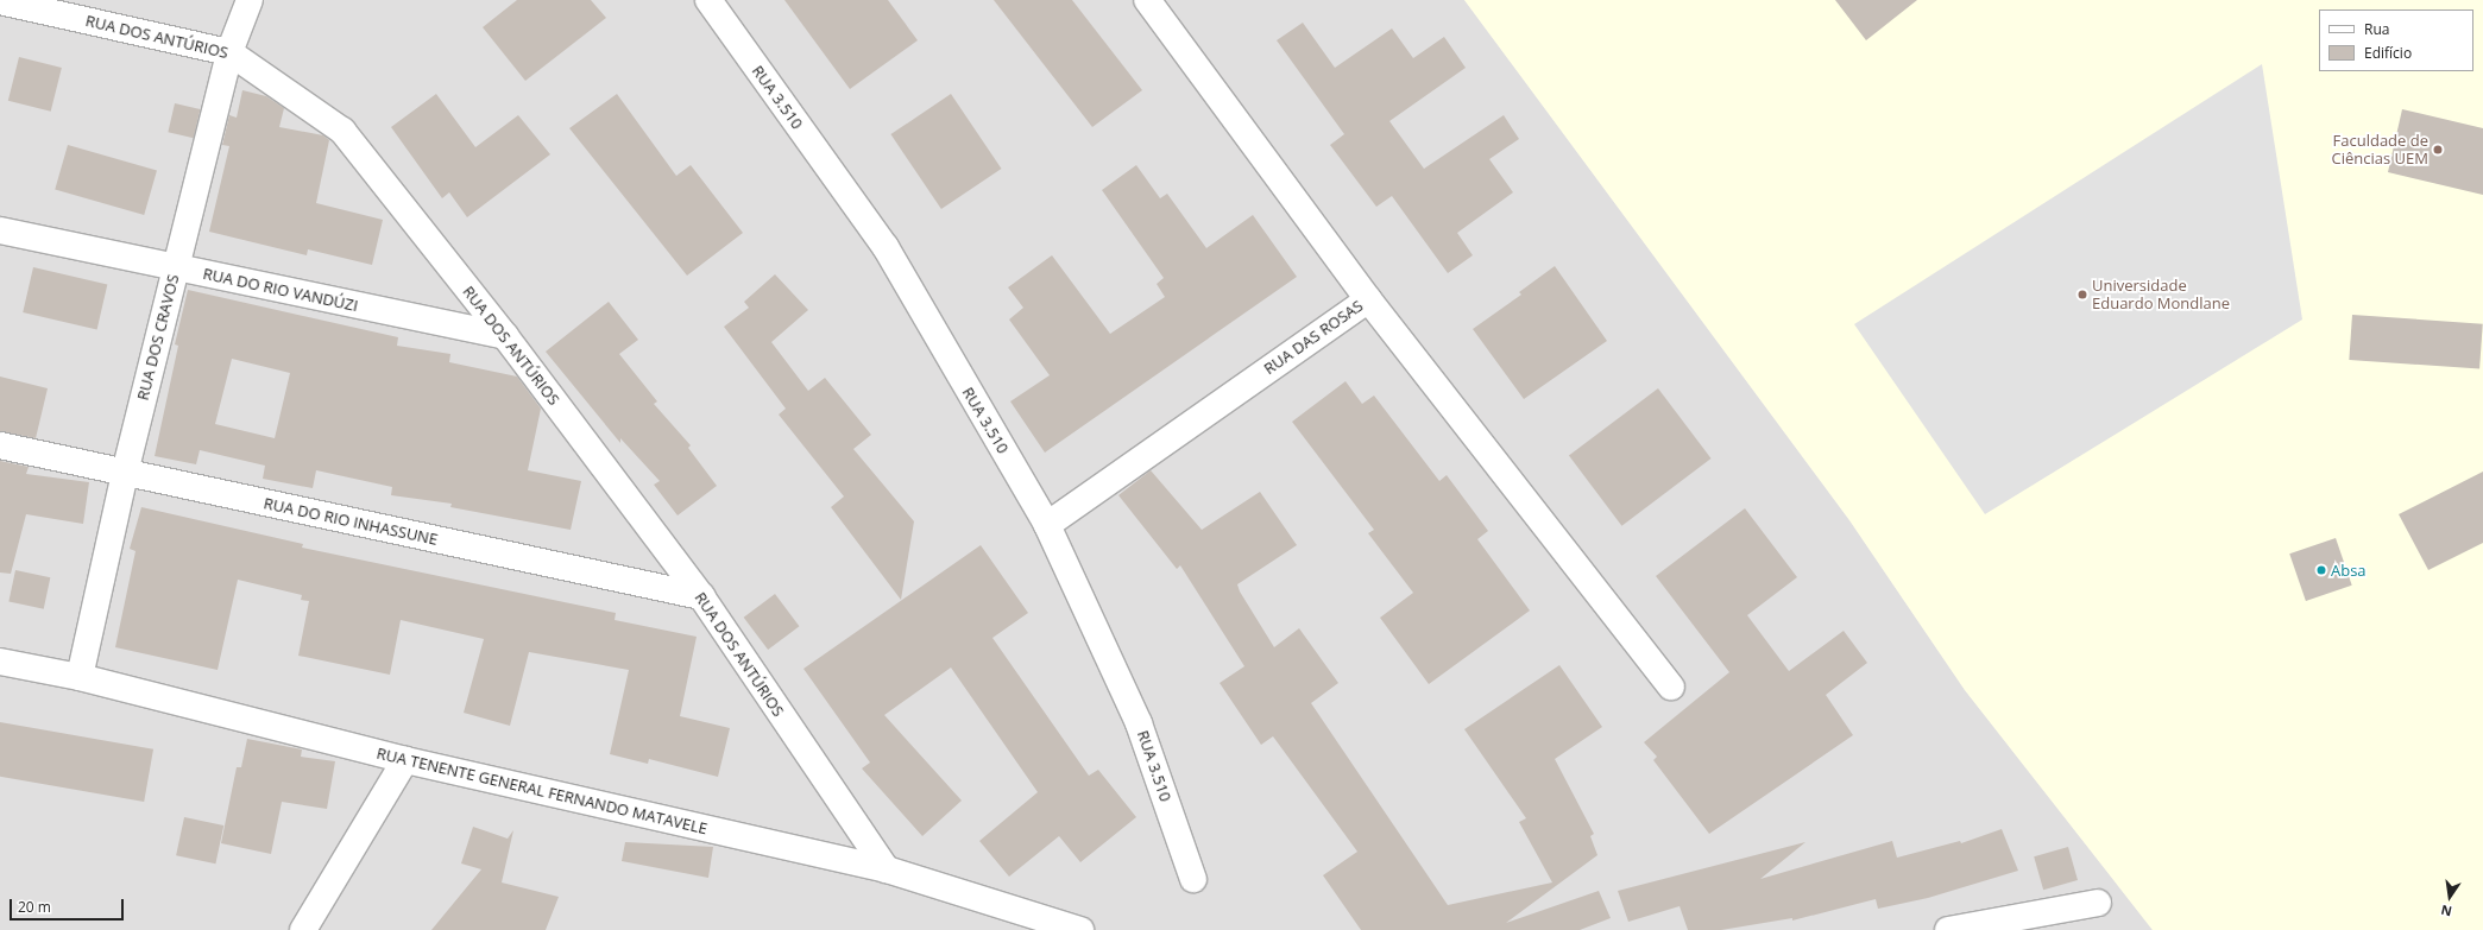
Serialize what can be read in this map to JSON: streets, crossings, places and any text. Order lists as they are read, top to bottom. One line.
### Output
{"streets":{"street":["RUA DOS ANTÚRIOS","RUA 3.510","RUA DO RIO VANDÚZI","RUA DOS CRAVOS","RUA DAS ROSAS","RUA DO RIO INHASSUNE","RUA TENENTE GENERAL FERNANDO MATAVELE"]},"crossings":[["RUA DOS ANTÚRIOS","RUA DO RIO VANDÚZI"],["RUA DOS ANTÚRIOS","RUA DOS CRAVOS"],["RUA DOS ANTÚRIOS","RUA DO RIO INHASSUNE"],["RUA DOS ANTÚRIOS","RUA TENENTE GENERAL FERNANDO MATAVELE"],["RUA 3.510","RUA DAS ROSAS"],["RUA DO RIO VANDÚZI","RUA DOS CRAVOS"],["RUA DOS CRAVOS","RUA DO RIO INHASSUNE"],["RUA DOS CRAVOS","RUA TENENTE GENERAL FERNANDO MATAVELE"]],"places":["Faculdade de Ciências UEM","Universidade Eduardo Mondlane","Absa"],"legend":["Rua","Edifício"],"scale_bar":"20 m","north":"bottom"}
